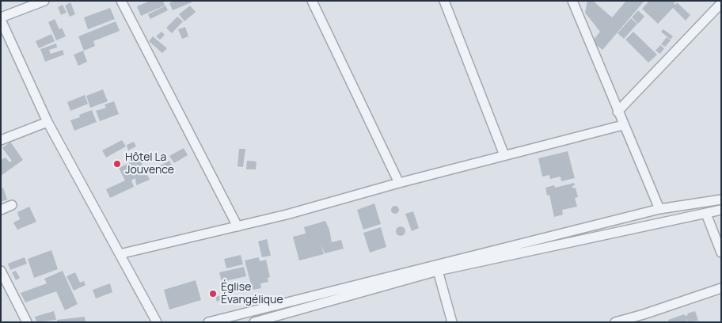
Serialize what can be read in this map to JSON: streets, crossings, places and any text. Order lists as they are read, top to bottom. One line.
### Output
{"places":["Hôtel La Jouvence","Église Évangélique"]}
